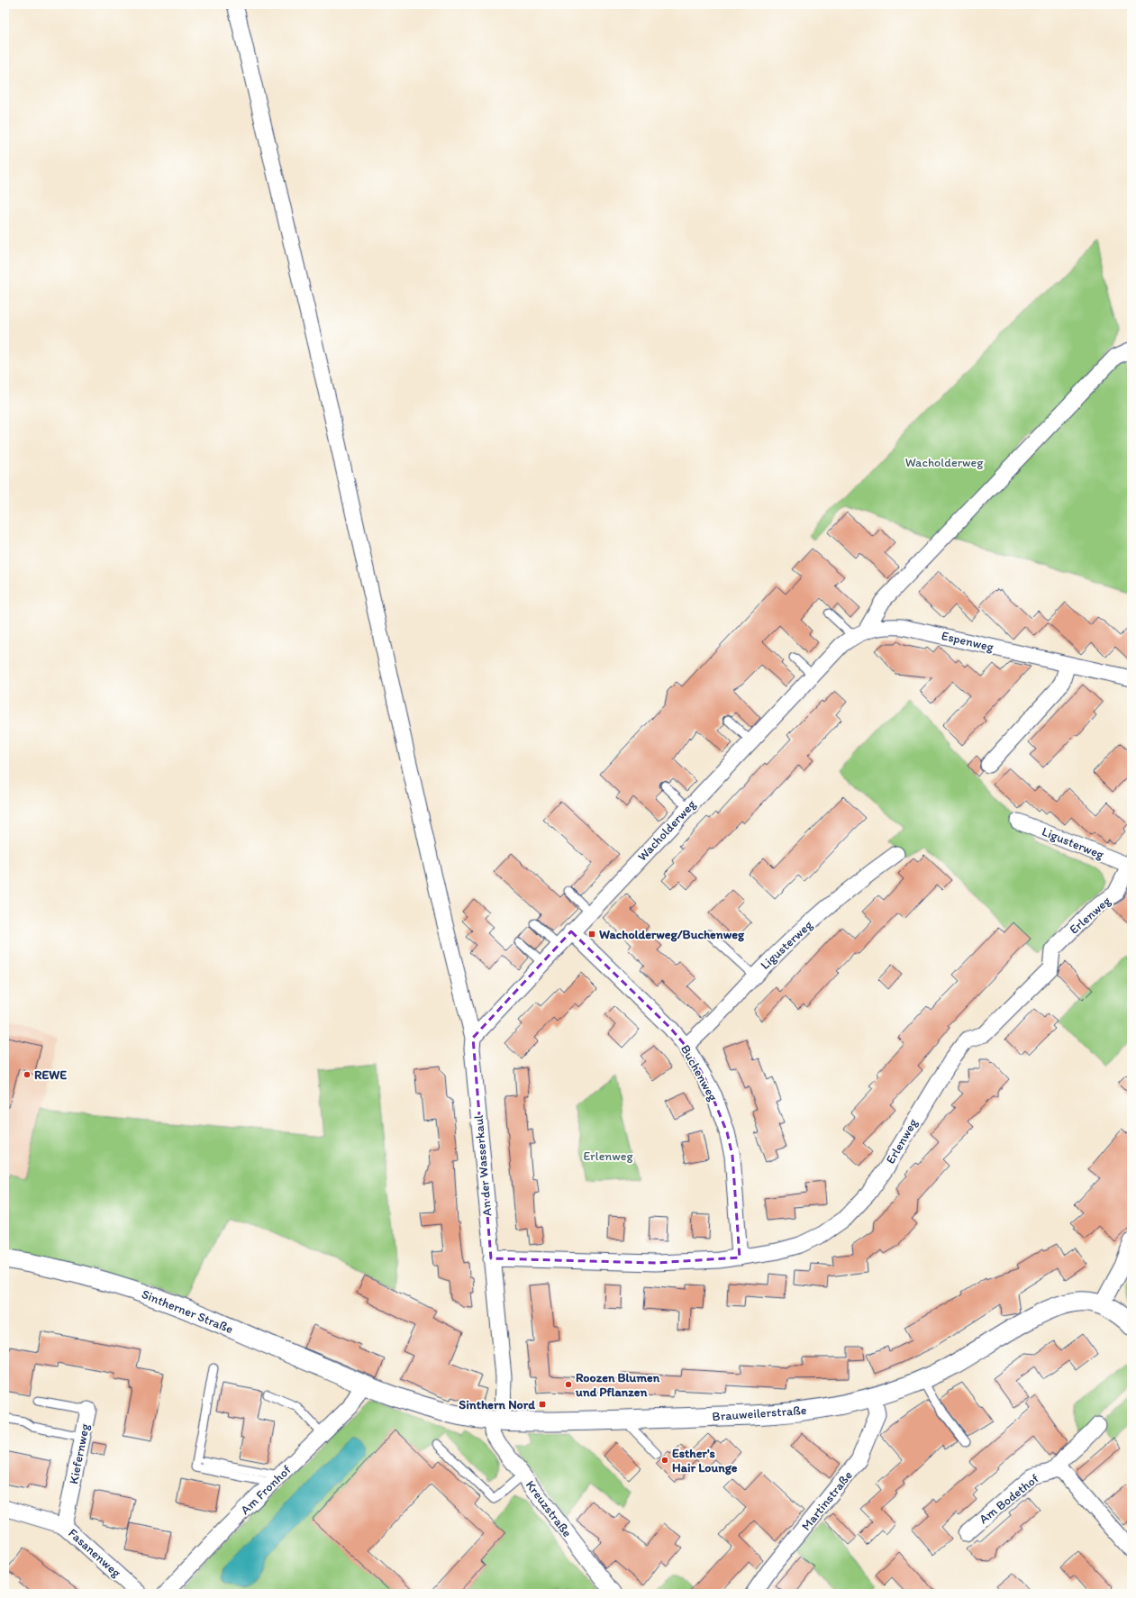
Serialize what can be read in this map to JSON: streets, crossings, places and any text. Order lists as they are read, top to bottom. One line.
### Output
{"streets":{"street":["Espenweg","Wacholderweg","Ligusterweg","Erlenweg","Buchenweg","An der Wasserkaul","Sintherner Straße","Brauweilerstraße","Kiefernweg","Am Fronhof","Am Bodethof","Martinstraße","Kreuzstraße","Fasanenweg"]},"crossings":[["Espenweg","Wacholderweg"],["Wacholderweg","Buchenweg"],["Wacholderweg","An der Wasserkaul"],["Ligusterweg","Erlenweg"],["Ligusterweg","Buchenweg"],["Erlenweg","Buchenweg"],["Erlenweg","An der Wasserkaul"],["An der Wasserkaul","Brauweilerstraße"],["An der Wasserkaul","Kreuzstraße"],["Sintherner Straße","Brauweilerstraße"],["Sintherner Straße","Am Fronhof"],["Brauweilerstraße","Am Fronhof"],["Brauweilerstraße","Martinstraße"],["Brauweilerstraße","Kreuzstraße"],["Kiefernweg","Fasanenweg"]],"parks":["Wacholderweg","Erlenweg"],"places":{"transit":["Wacholderweg/Buchenweg","Sinthern Nord"],"other":["REWE","Roozen Blumen und Pflanzen","Esther's Hair Lounge"]}}
